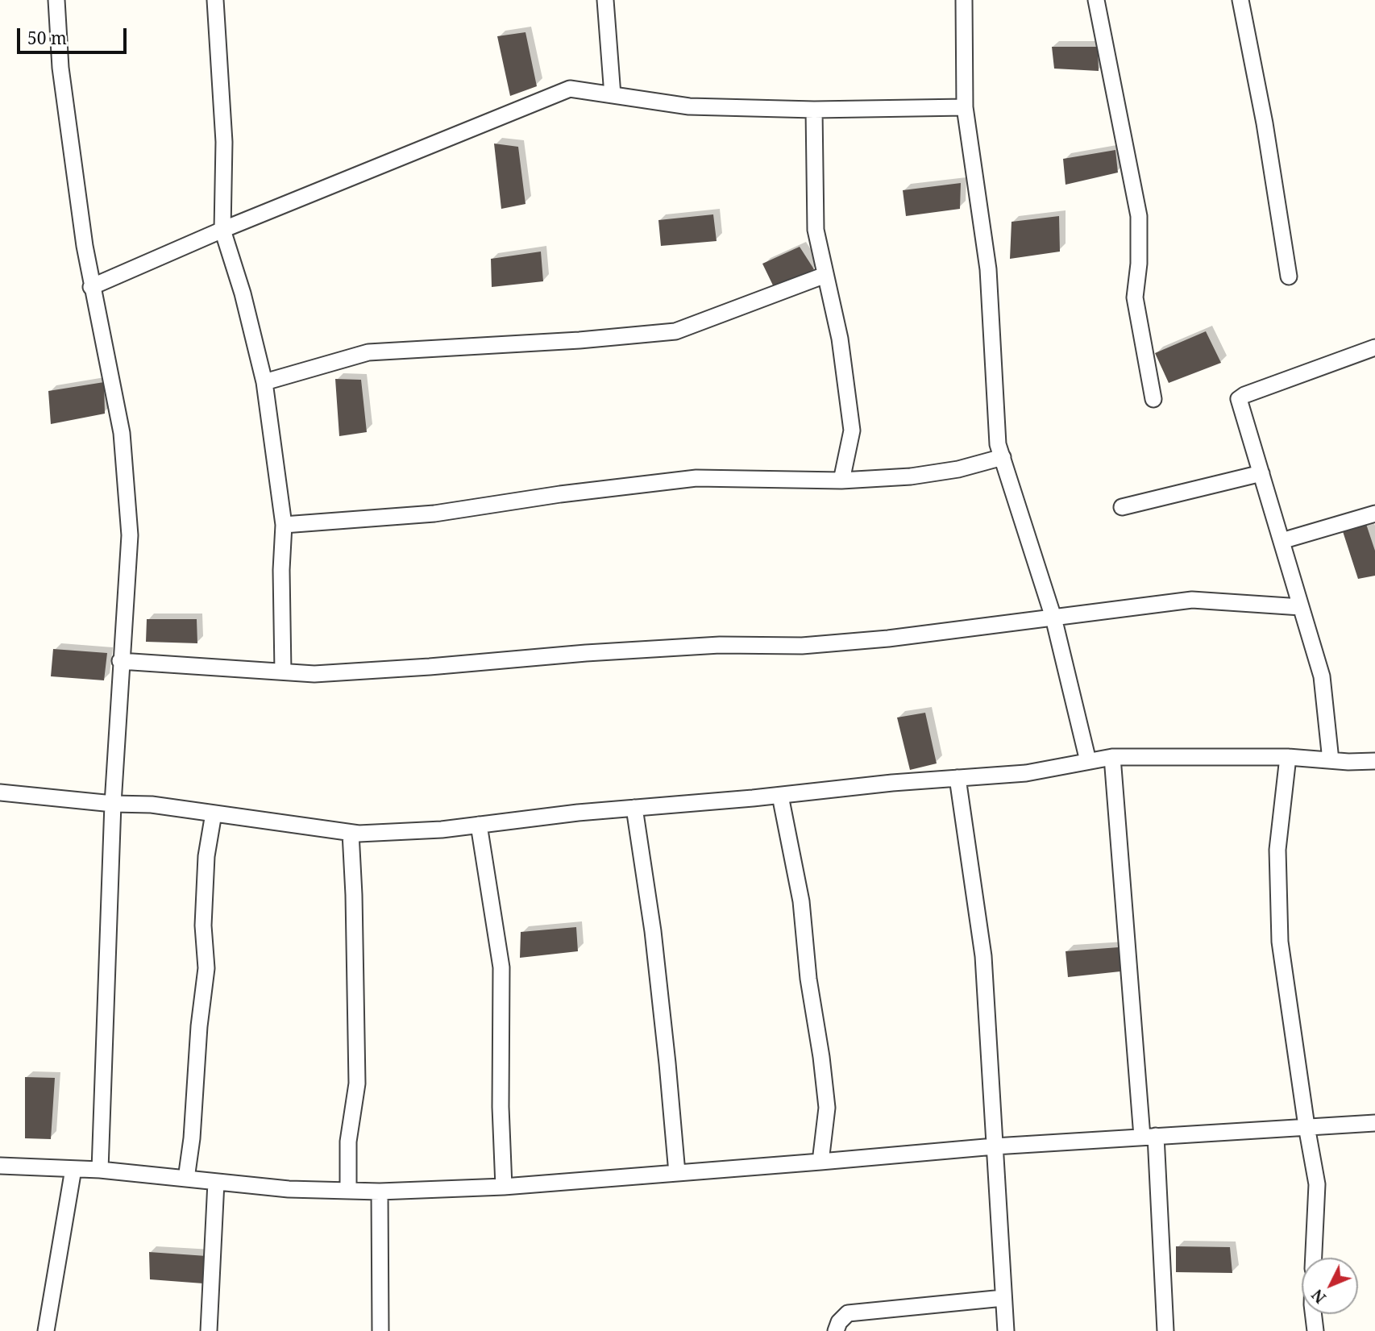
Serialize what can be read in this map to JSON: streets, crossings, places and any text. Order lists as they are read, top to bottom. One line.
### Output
{"scale_bar":"50 m","north":"bottom left"}
